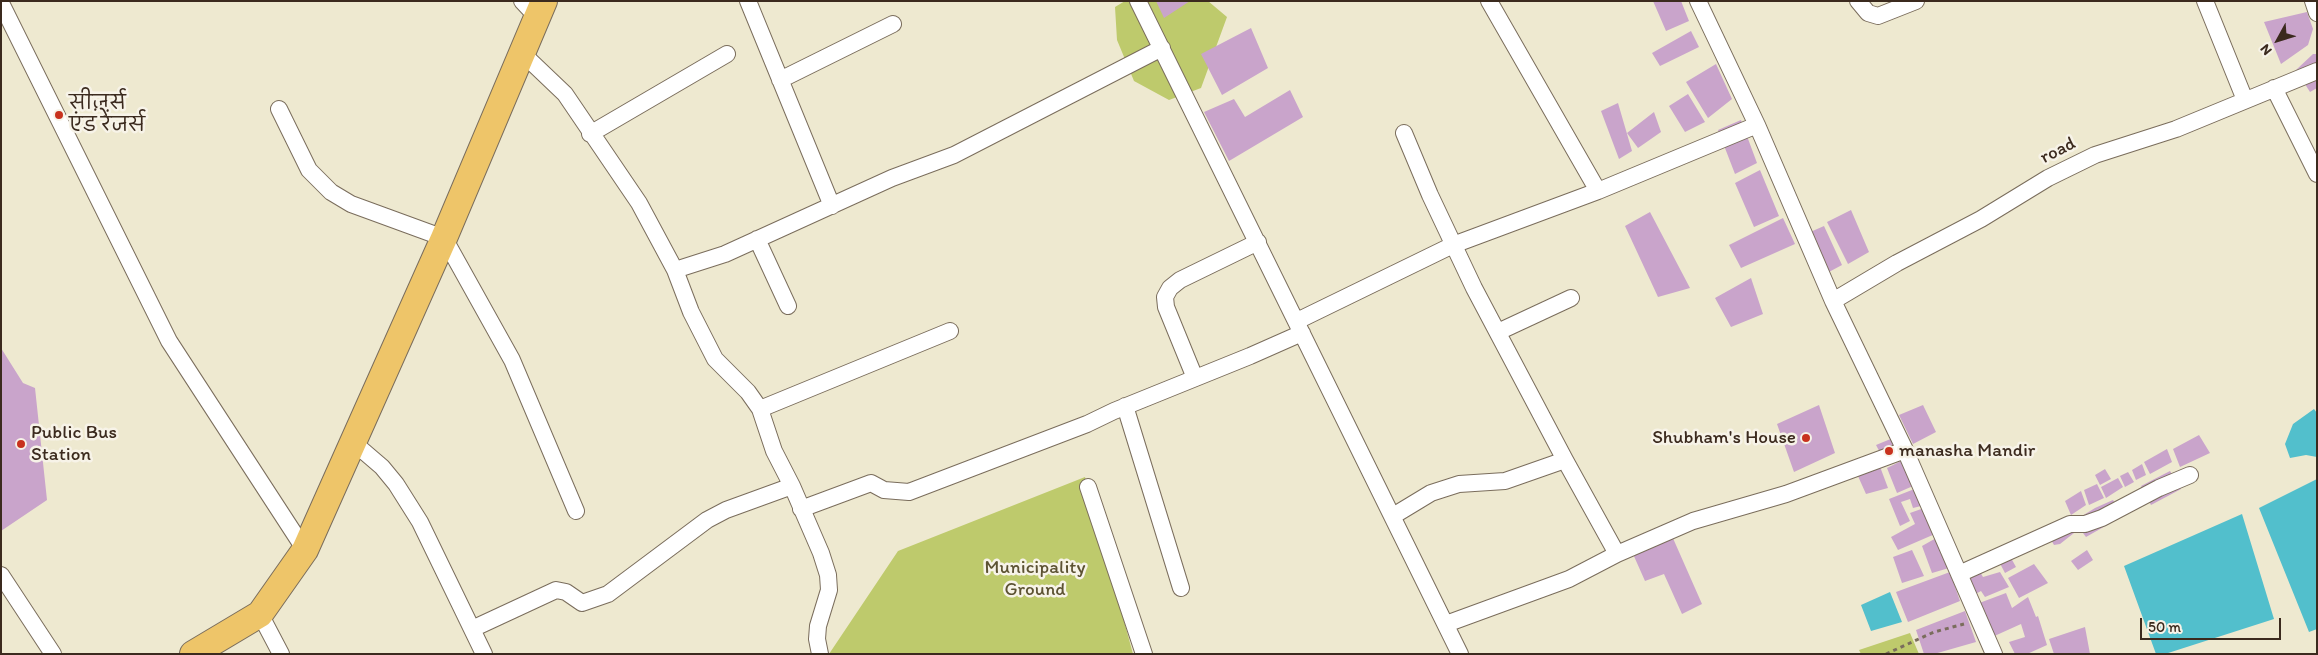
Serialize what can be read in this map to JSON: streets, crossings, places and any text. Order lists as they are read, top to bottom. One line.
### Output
{"streets":{"street":["road"]},"parks":["Municipality Ground"],"places":["सीज़र्स एंड रेंजर्स","Shubham's House","Public Bus Station","manasha Mandir"],"scale_bar":"50 m","north":"bottom left"}
